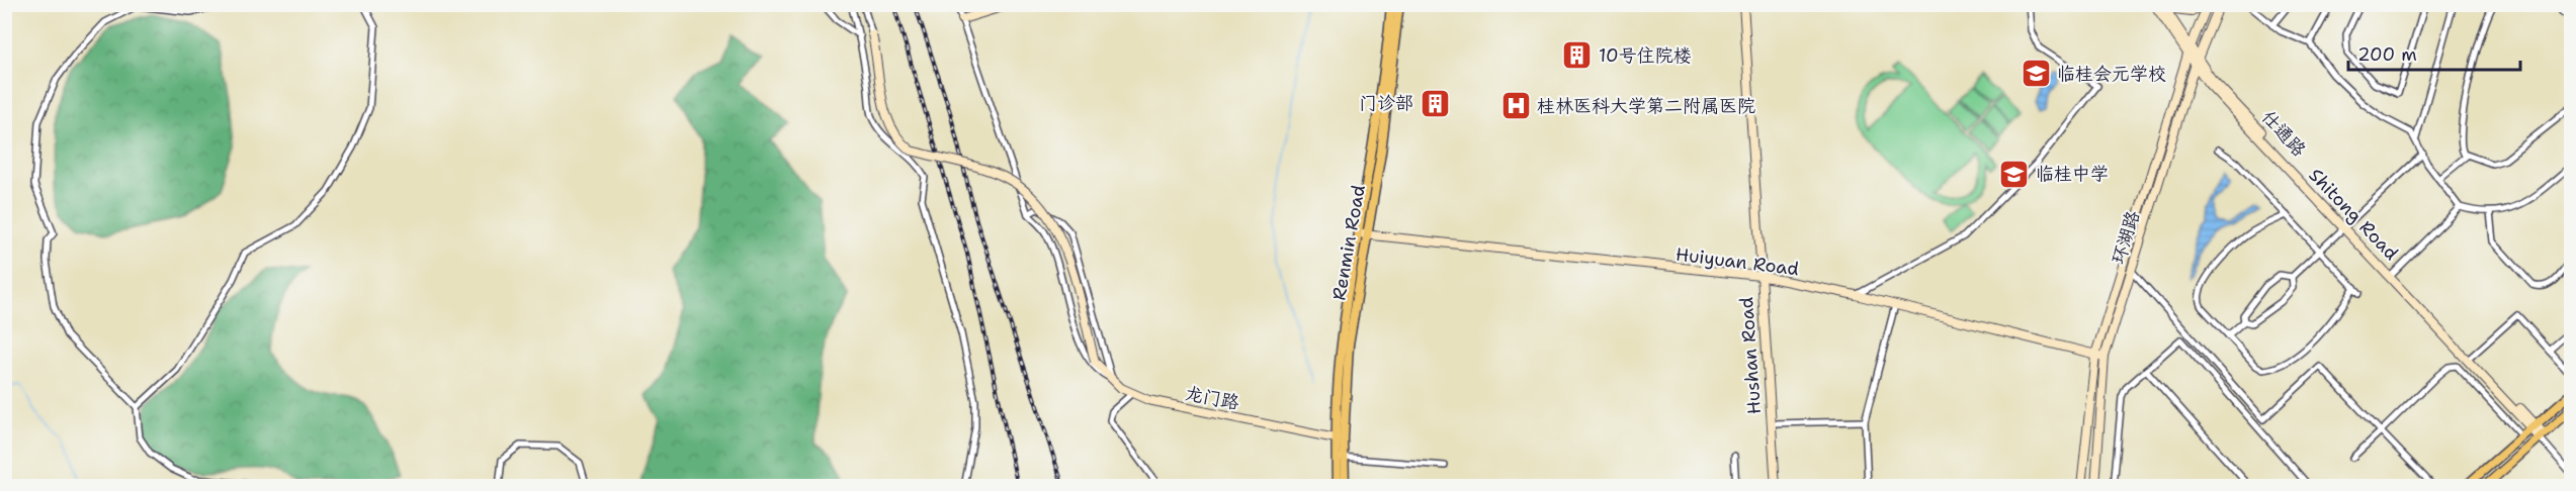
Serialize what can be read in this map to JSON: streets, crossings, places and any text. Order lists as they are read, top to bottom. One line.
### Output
{"streets":{"main road":["Renmin Road"],"street":["Shitong Road","环湖路","Huiyuan Road","Hushan Road","龙门路"]},"crossings":[["Shitong Road","环湖路"],["环湖路","Huiyuan Road"],["Renmin Road","Huiyuan Road"],["Renmin Road","龙门路"],["Huiyuan Road","Hushan Road"]],"places":{"building":["10号住院楼","门诊部"],"school or university":["临桂会元学校","临桂中学"],"hospital":["桂林医科大学第二附属医院"]},"scale_bar":"200 m"}
